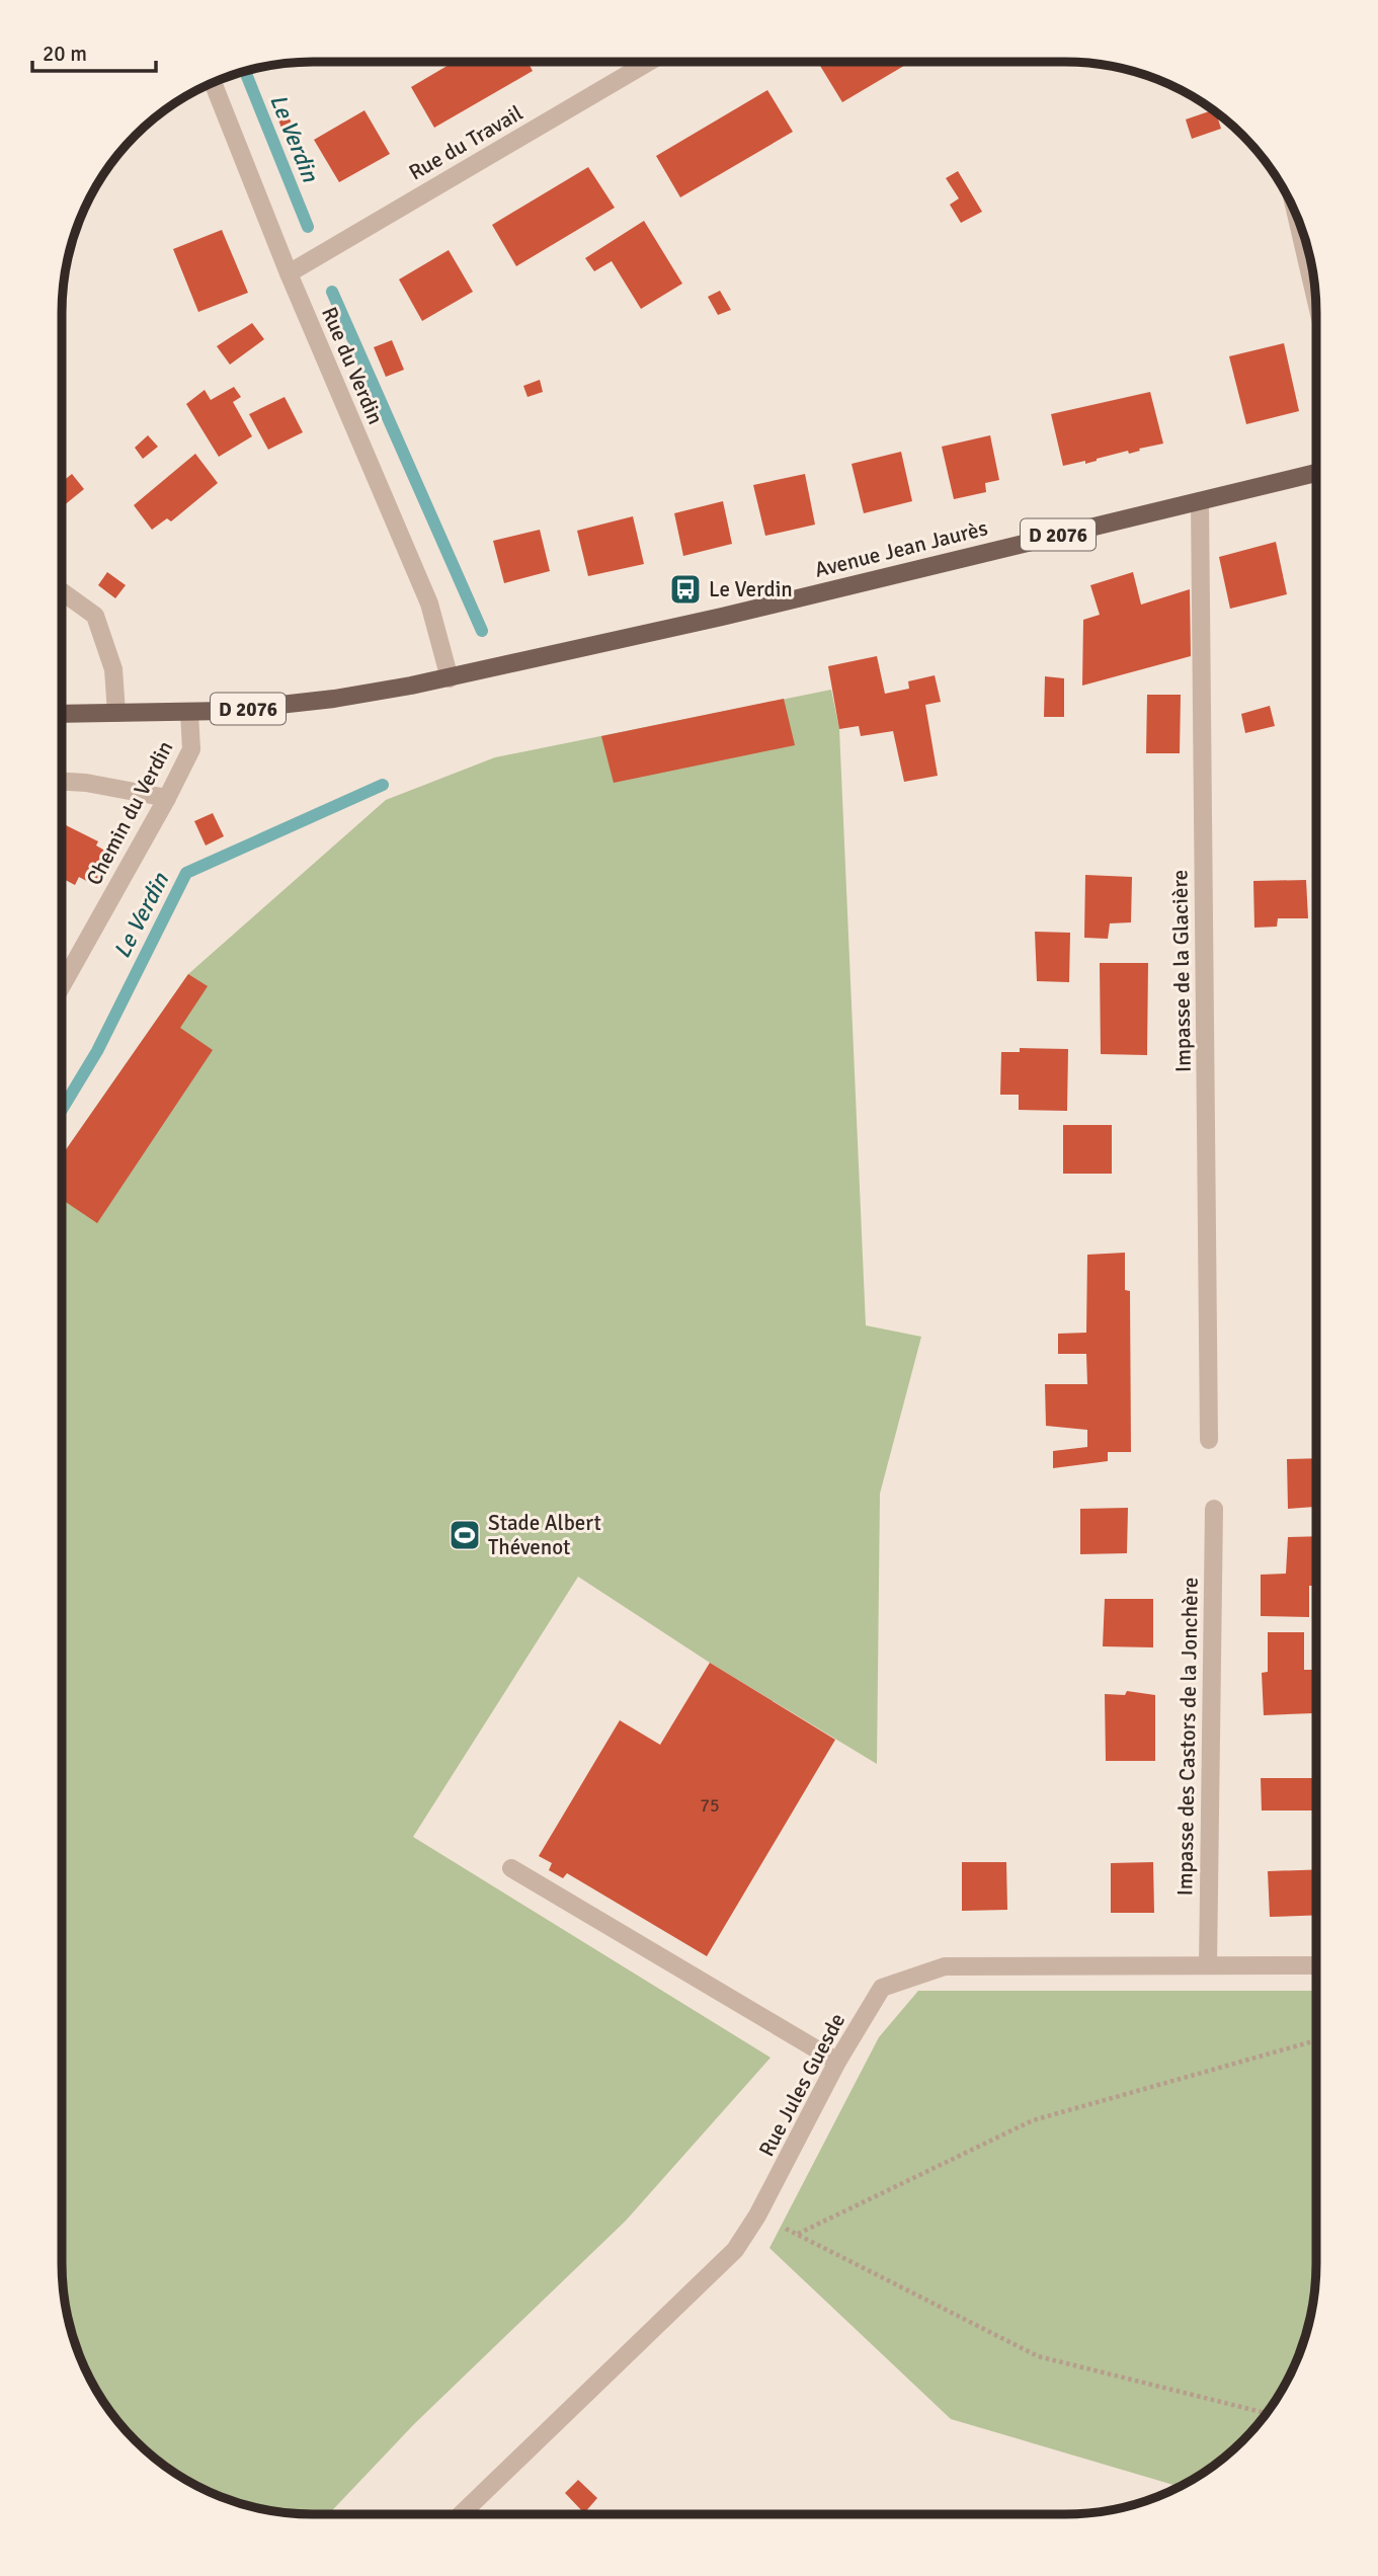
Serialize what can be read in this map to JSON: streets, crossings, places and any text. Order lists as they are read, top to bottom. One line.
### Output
{"streets":{"main road":["D 2076","Avenue Jean Jaurès"],"street":["Rue du Travail","Rue du Verdin","Chemin du Verdin","Impasse de la Glacière","Impasse des Castors de la Jonchère","Rue Jules Guesde"]},"crossings":[["Rue du Travail","Rue du Verdin"],["Rue du Verdin","Avenue Jean Jaurès"],["D 2076","Avenue Jean Jaurès"],["D 2076","Chemin du Verdin"],["Avenue Jean Jaurès","Chemin du Verdin"],["Avenue Jean Jaurès","Impasse de la Glacière"],["Impasse des Castors de la Jonchère","Rue Jules Guesde"]],"water":["Le Verdin"],"places":{"bus stop":["Le Verdin"],"sports":["Stade Albert Thévenot"]},"house_numbers":["75"],"scale_bar":"20 m"}
